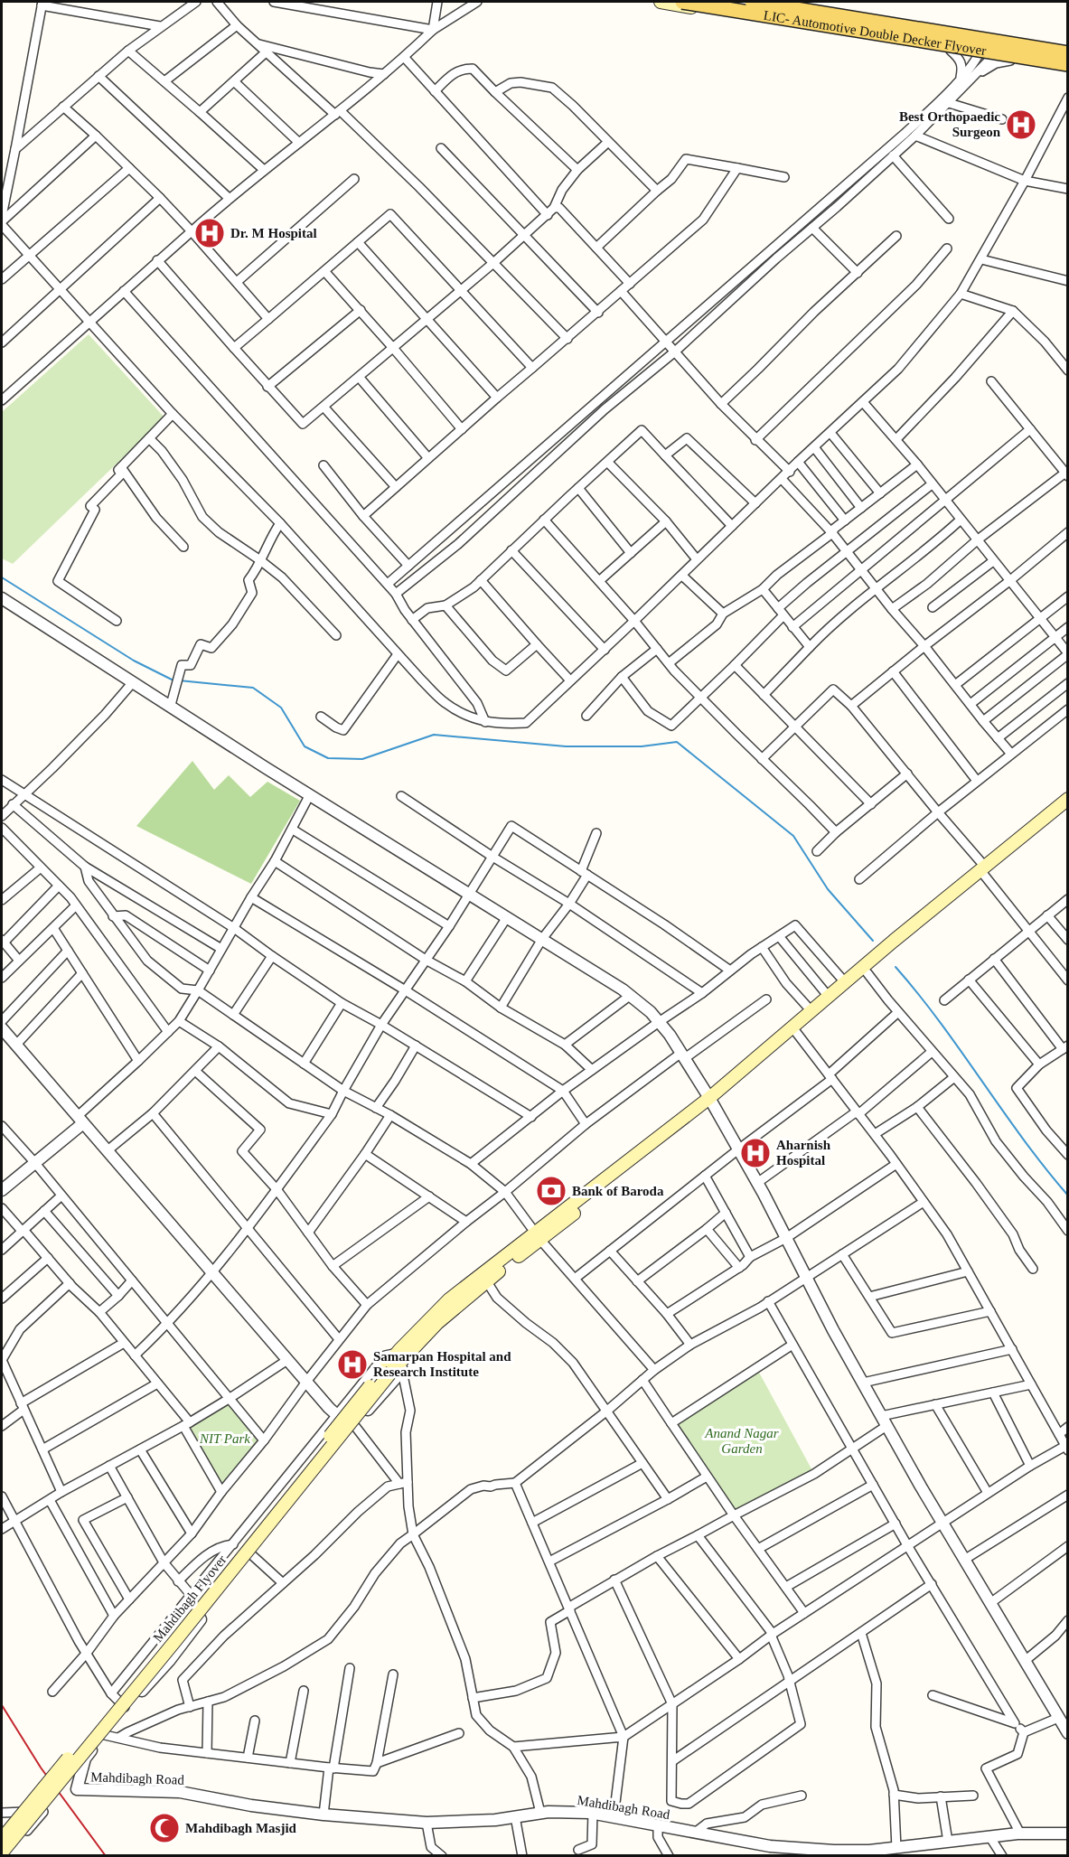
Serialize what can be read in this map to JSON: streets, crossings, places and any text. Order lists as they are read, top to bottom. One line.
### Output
{"streets":{"main road":["LIC- Automotive Double Decker Flyover","Mahdibagh Flyover"],"street":["Mahdibagh Road"]},"parks":["Anand Nagar Garden","NIT Park"],"places":{"hospital":["Best Orthopaedic Surgeon","Dr. M Hospital","Aharnish Hospital","Samarpan Hospital and Research Institute"],"bank":["Bank of Baroda"],"mosque":["Mahdibagh Masjid"]}}
